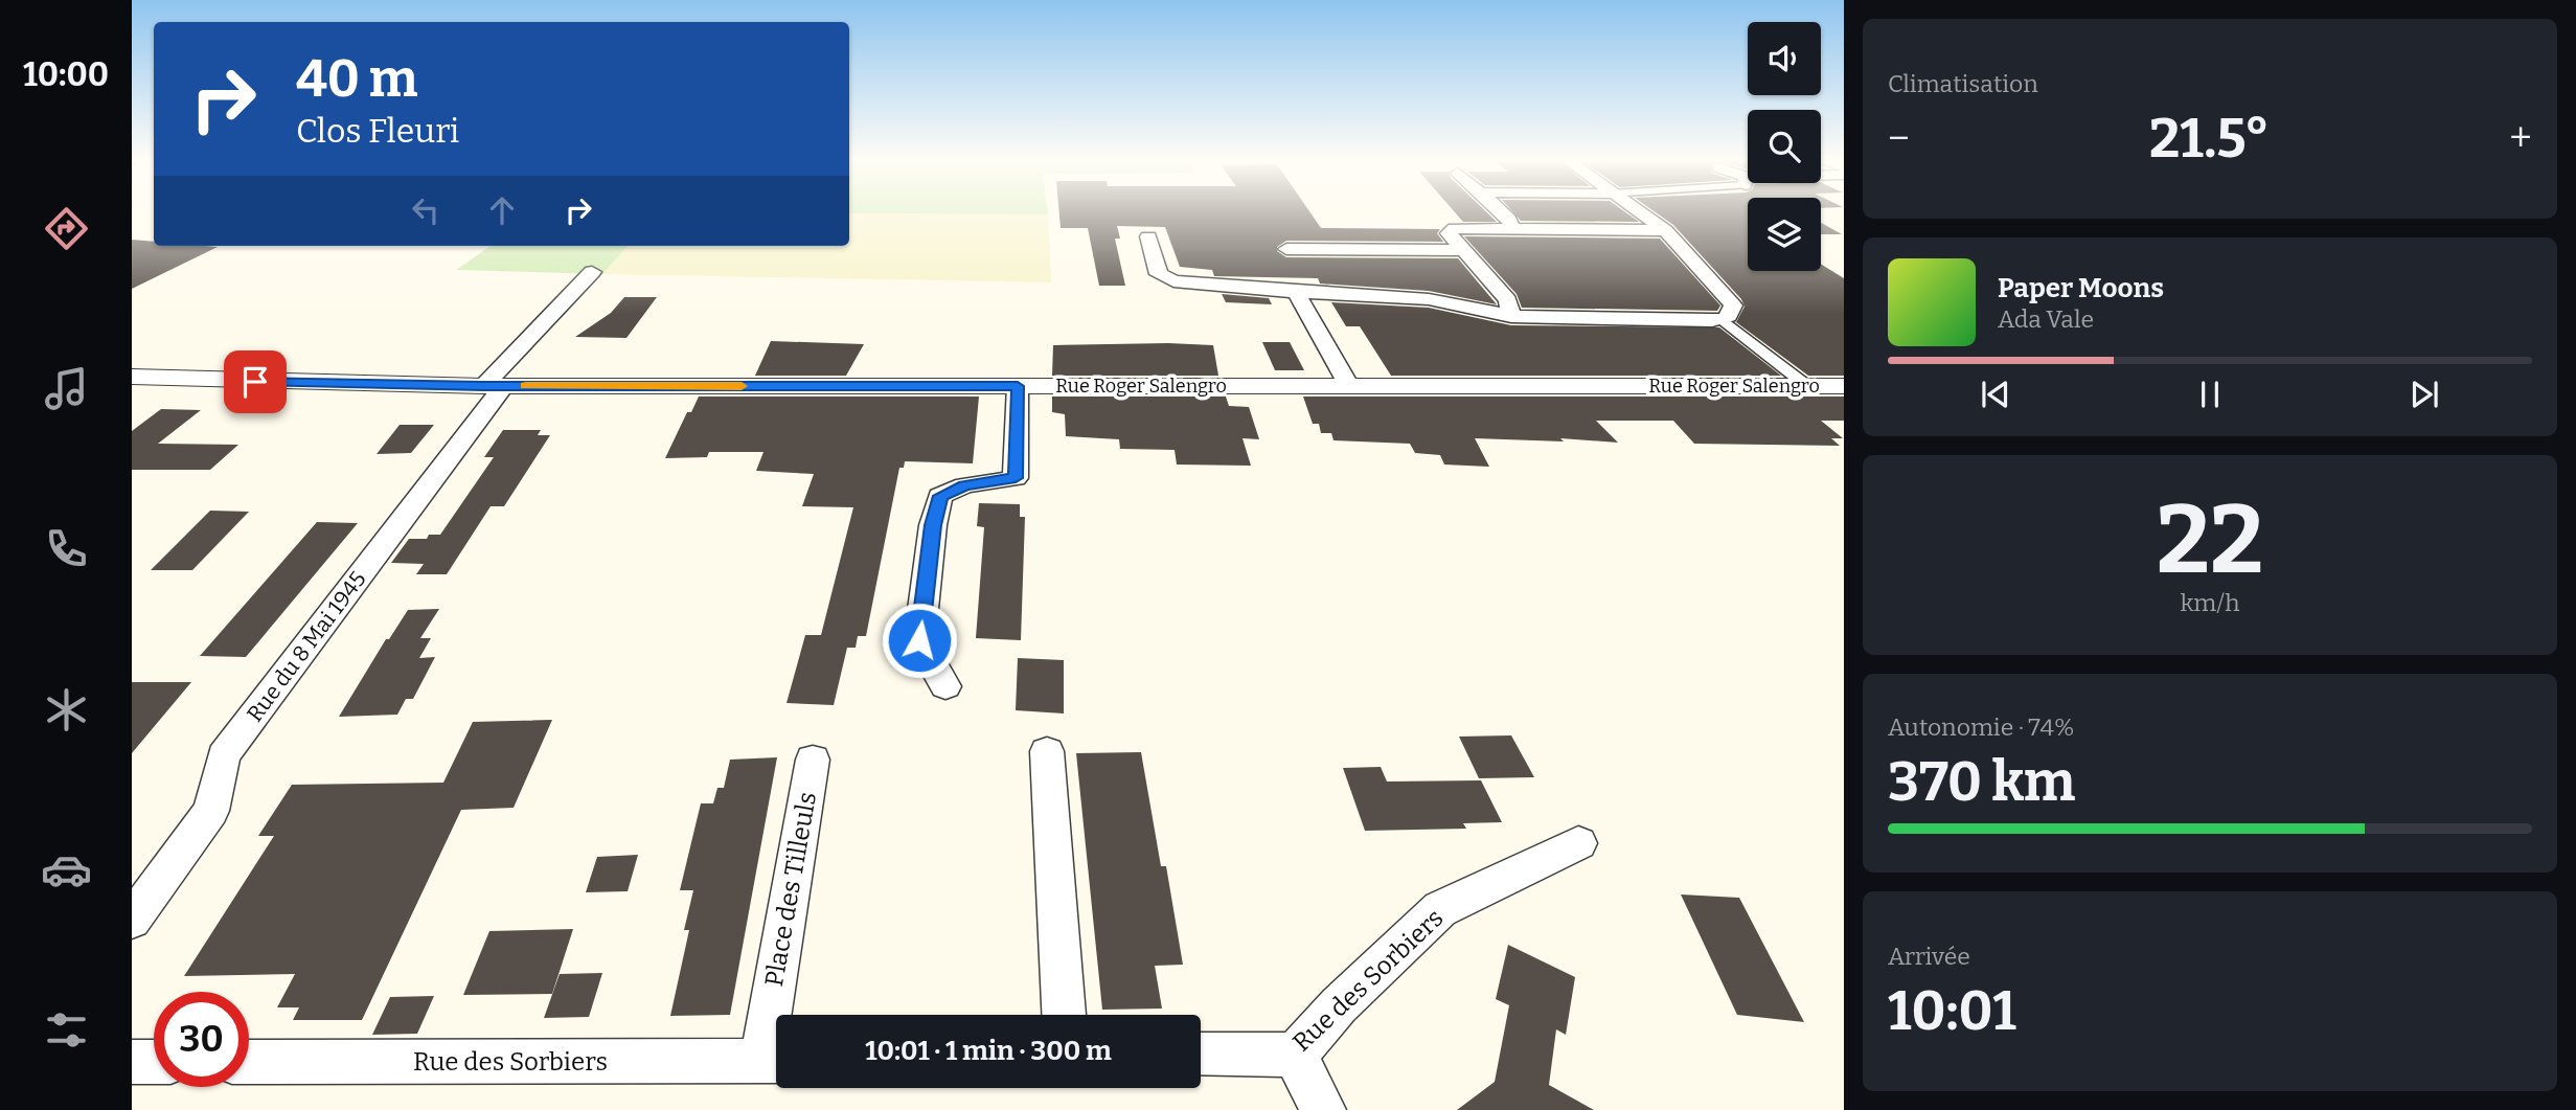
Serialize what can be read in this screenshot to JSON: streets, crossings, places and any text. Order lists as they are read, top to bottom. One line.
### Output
{"streets":{"street":["Rue Roger Salengro","Rue du 8 Mai 1945","Place des Tilleuls","Rue des Sorbiers"]},"crossings":[["Rue Roger Salengro","Rue du 8 Mai 1945"],["Place des Tilleuls","Rue des Sorbiers"]],"page":{"tabs":"10:00","tile":["Climatisation",["22","km/h"],["Autonomie · 74%","370 km"],["Arrivée","10:01"]],"turn":["40 m","Clos Fleuri"],"heat":["−","21.5°","+"],"song":["Paper Moons","Ada Vale"],"limit":"30","trip":"10:01 · 1 min · 300 m"}}
